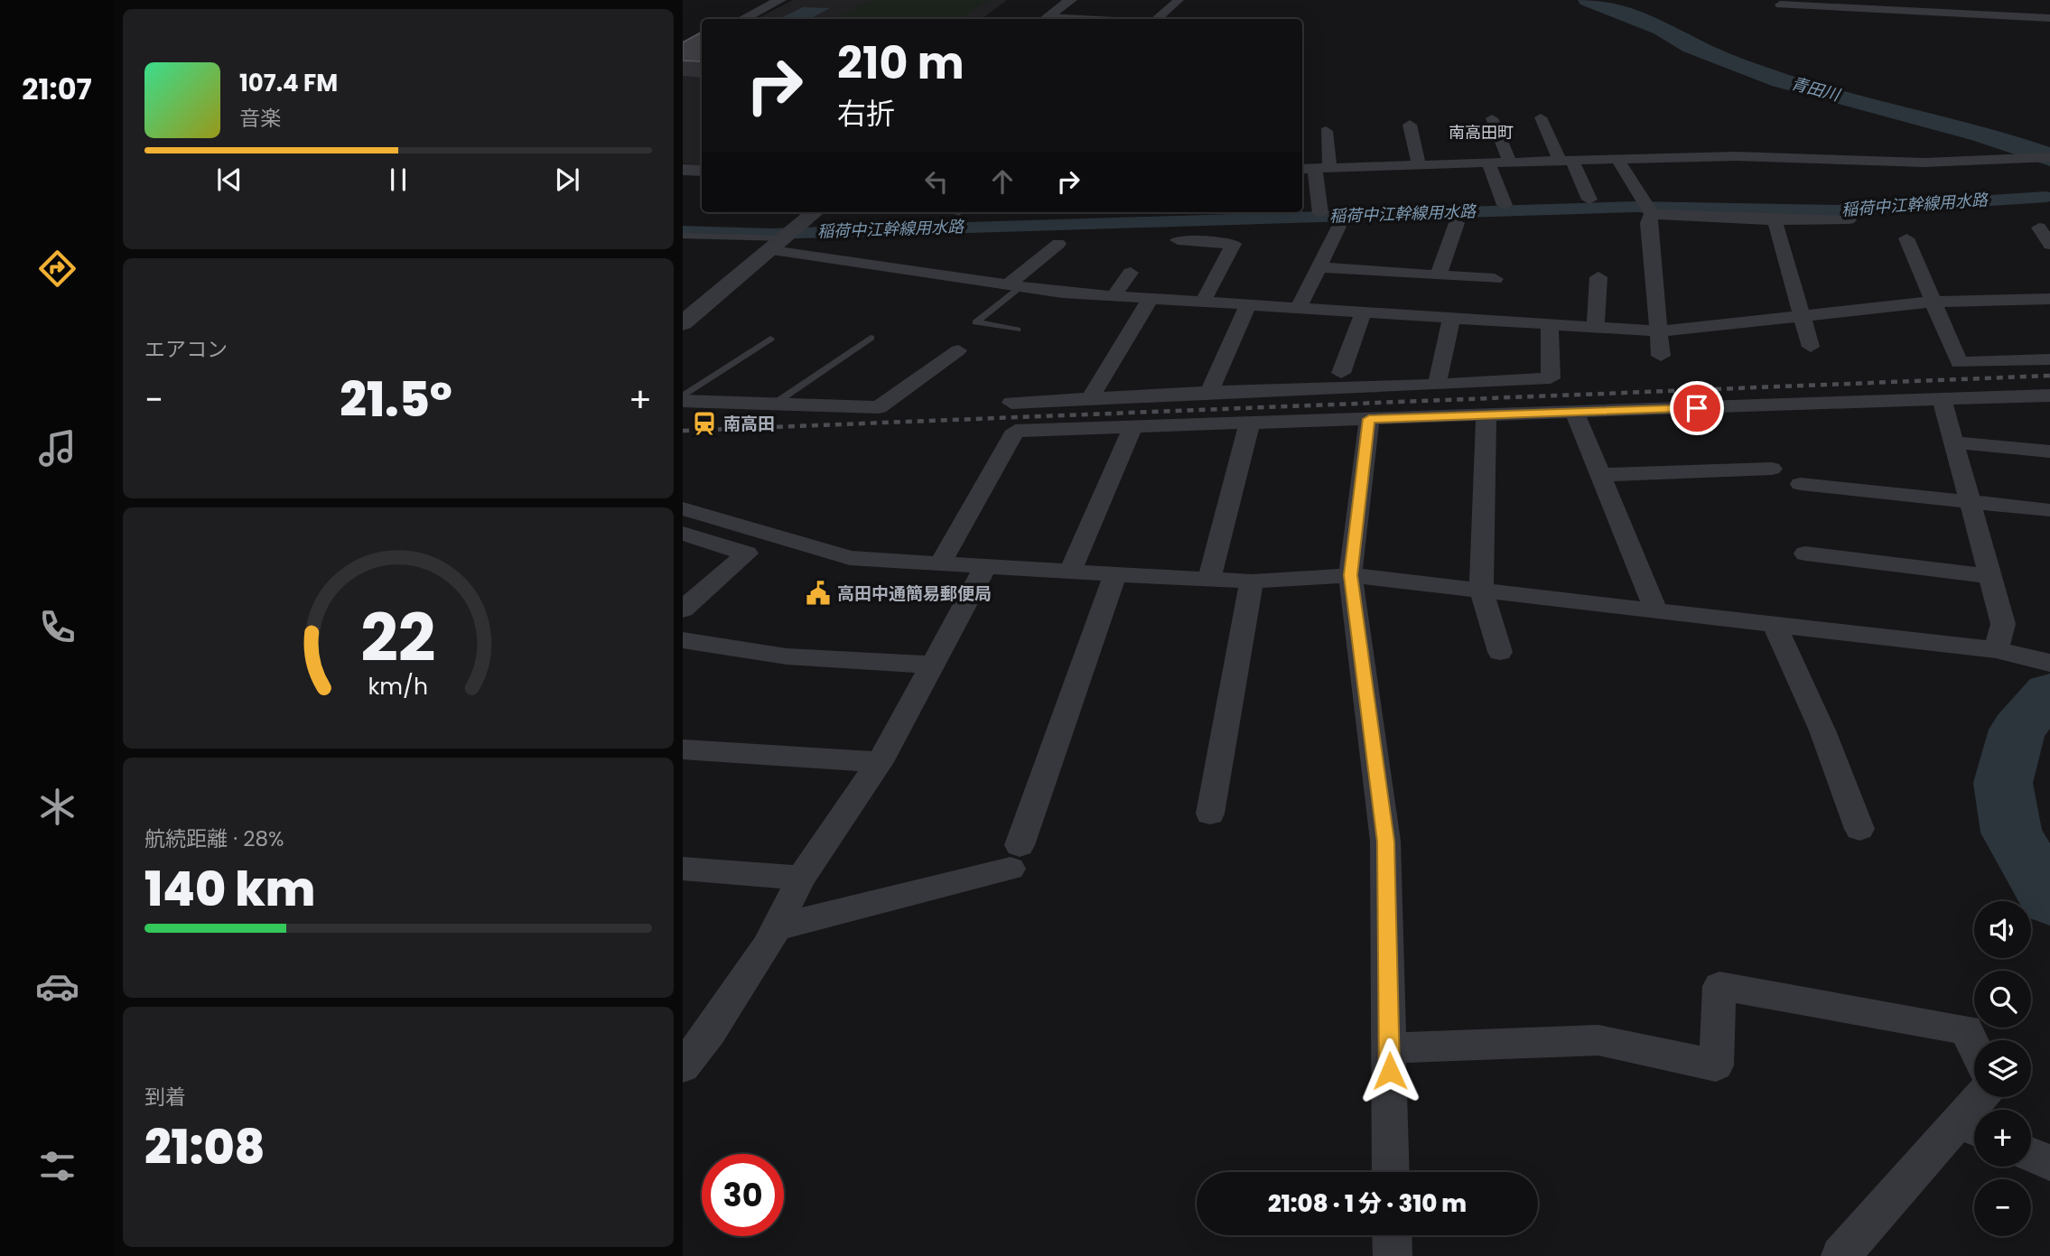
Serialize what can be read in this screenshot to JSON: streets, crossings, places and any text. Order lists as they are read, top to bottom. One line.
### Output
{"districts":["南高田町"],"water":["青田川","稲荷中江幹線用水路"],"places":{"station":["南高田"],"public building":["高田中通簡易郵便局"]},"page":{"tabs":"21:07","turn":["210 m","右折"],"song":["107.4 FM","音楽"],"tile":["エアコン",["航続距離 · 28%","140 km"],["到着","21:08"]],"heat":["−","21.5°","+"],"map_buttons":["+","−"],"limit":"30","trip":"21:08 · 1 分 · 310 m","gauge":["22","km/h"]}}
